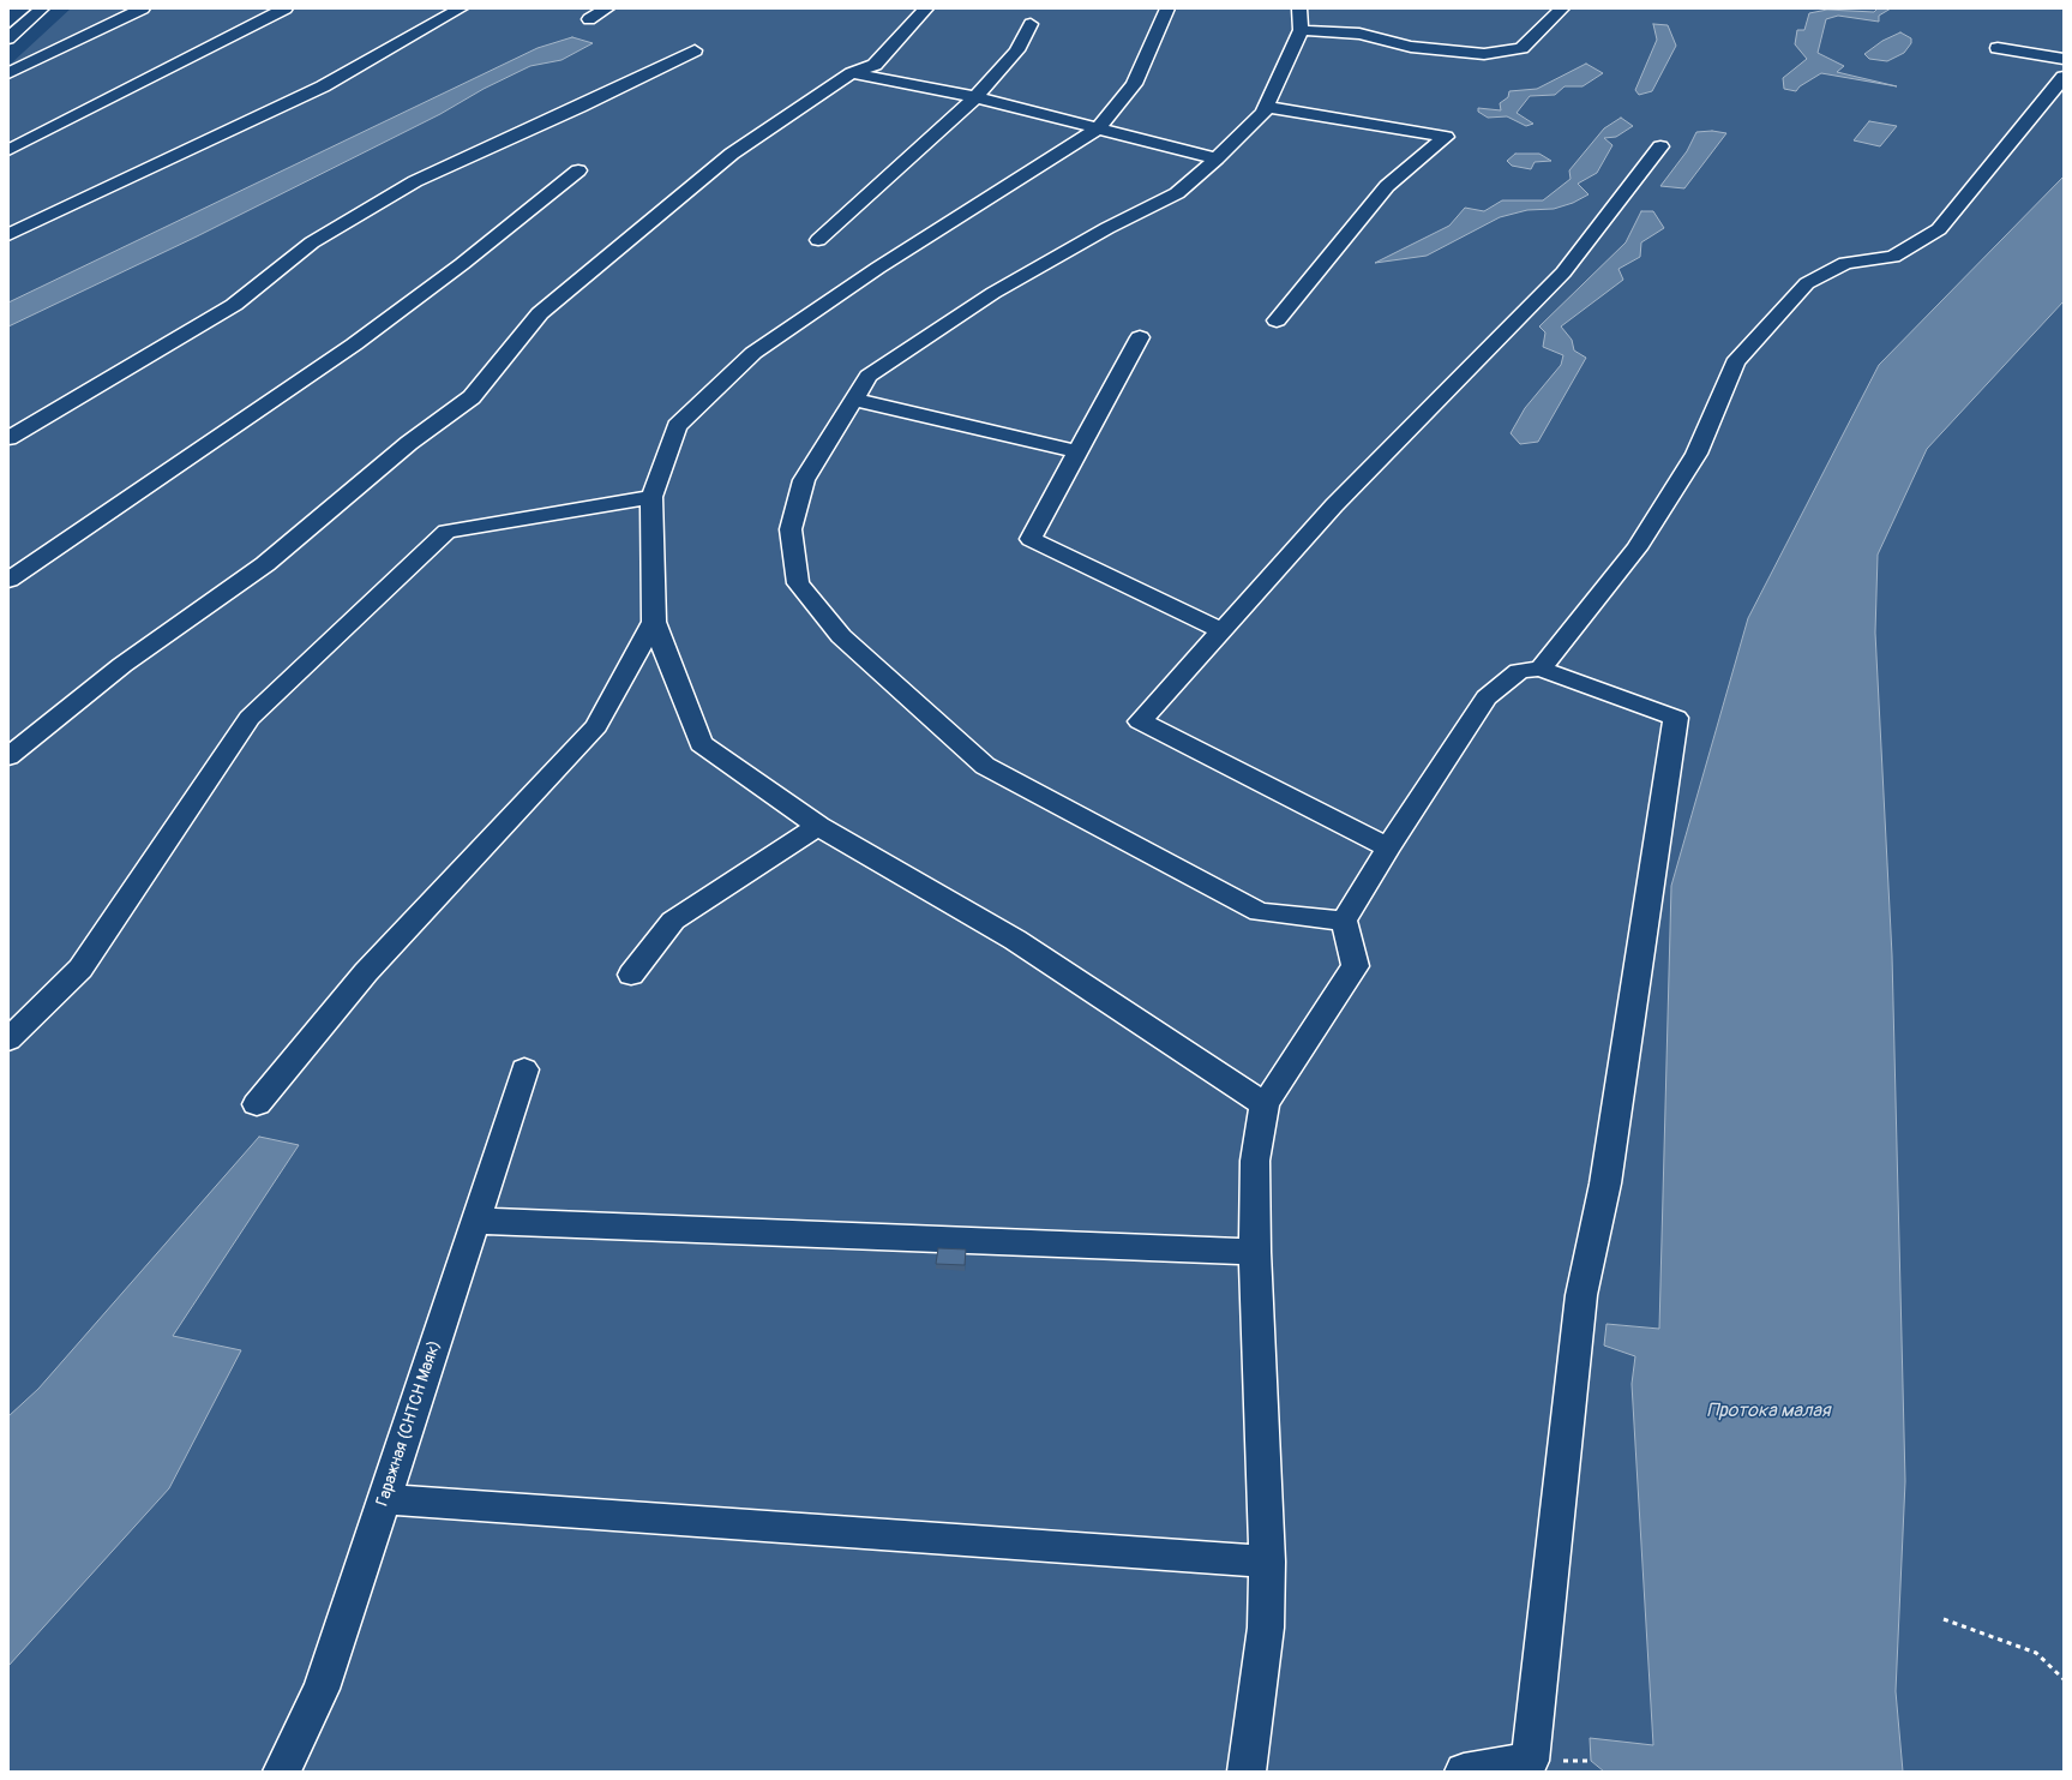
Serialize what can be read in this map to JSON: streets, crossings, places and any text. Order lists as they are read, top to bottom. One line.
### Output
{"streets":{"street":["Гаражная (СНТСН Маяк)"]},"water":["Протока малая"]}
